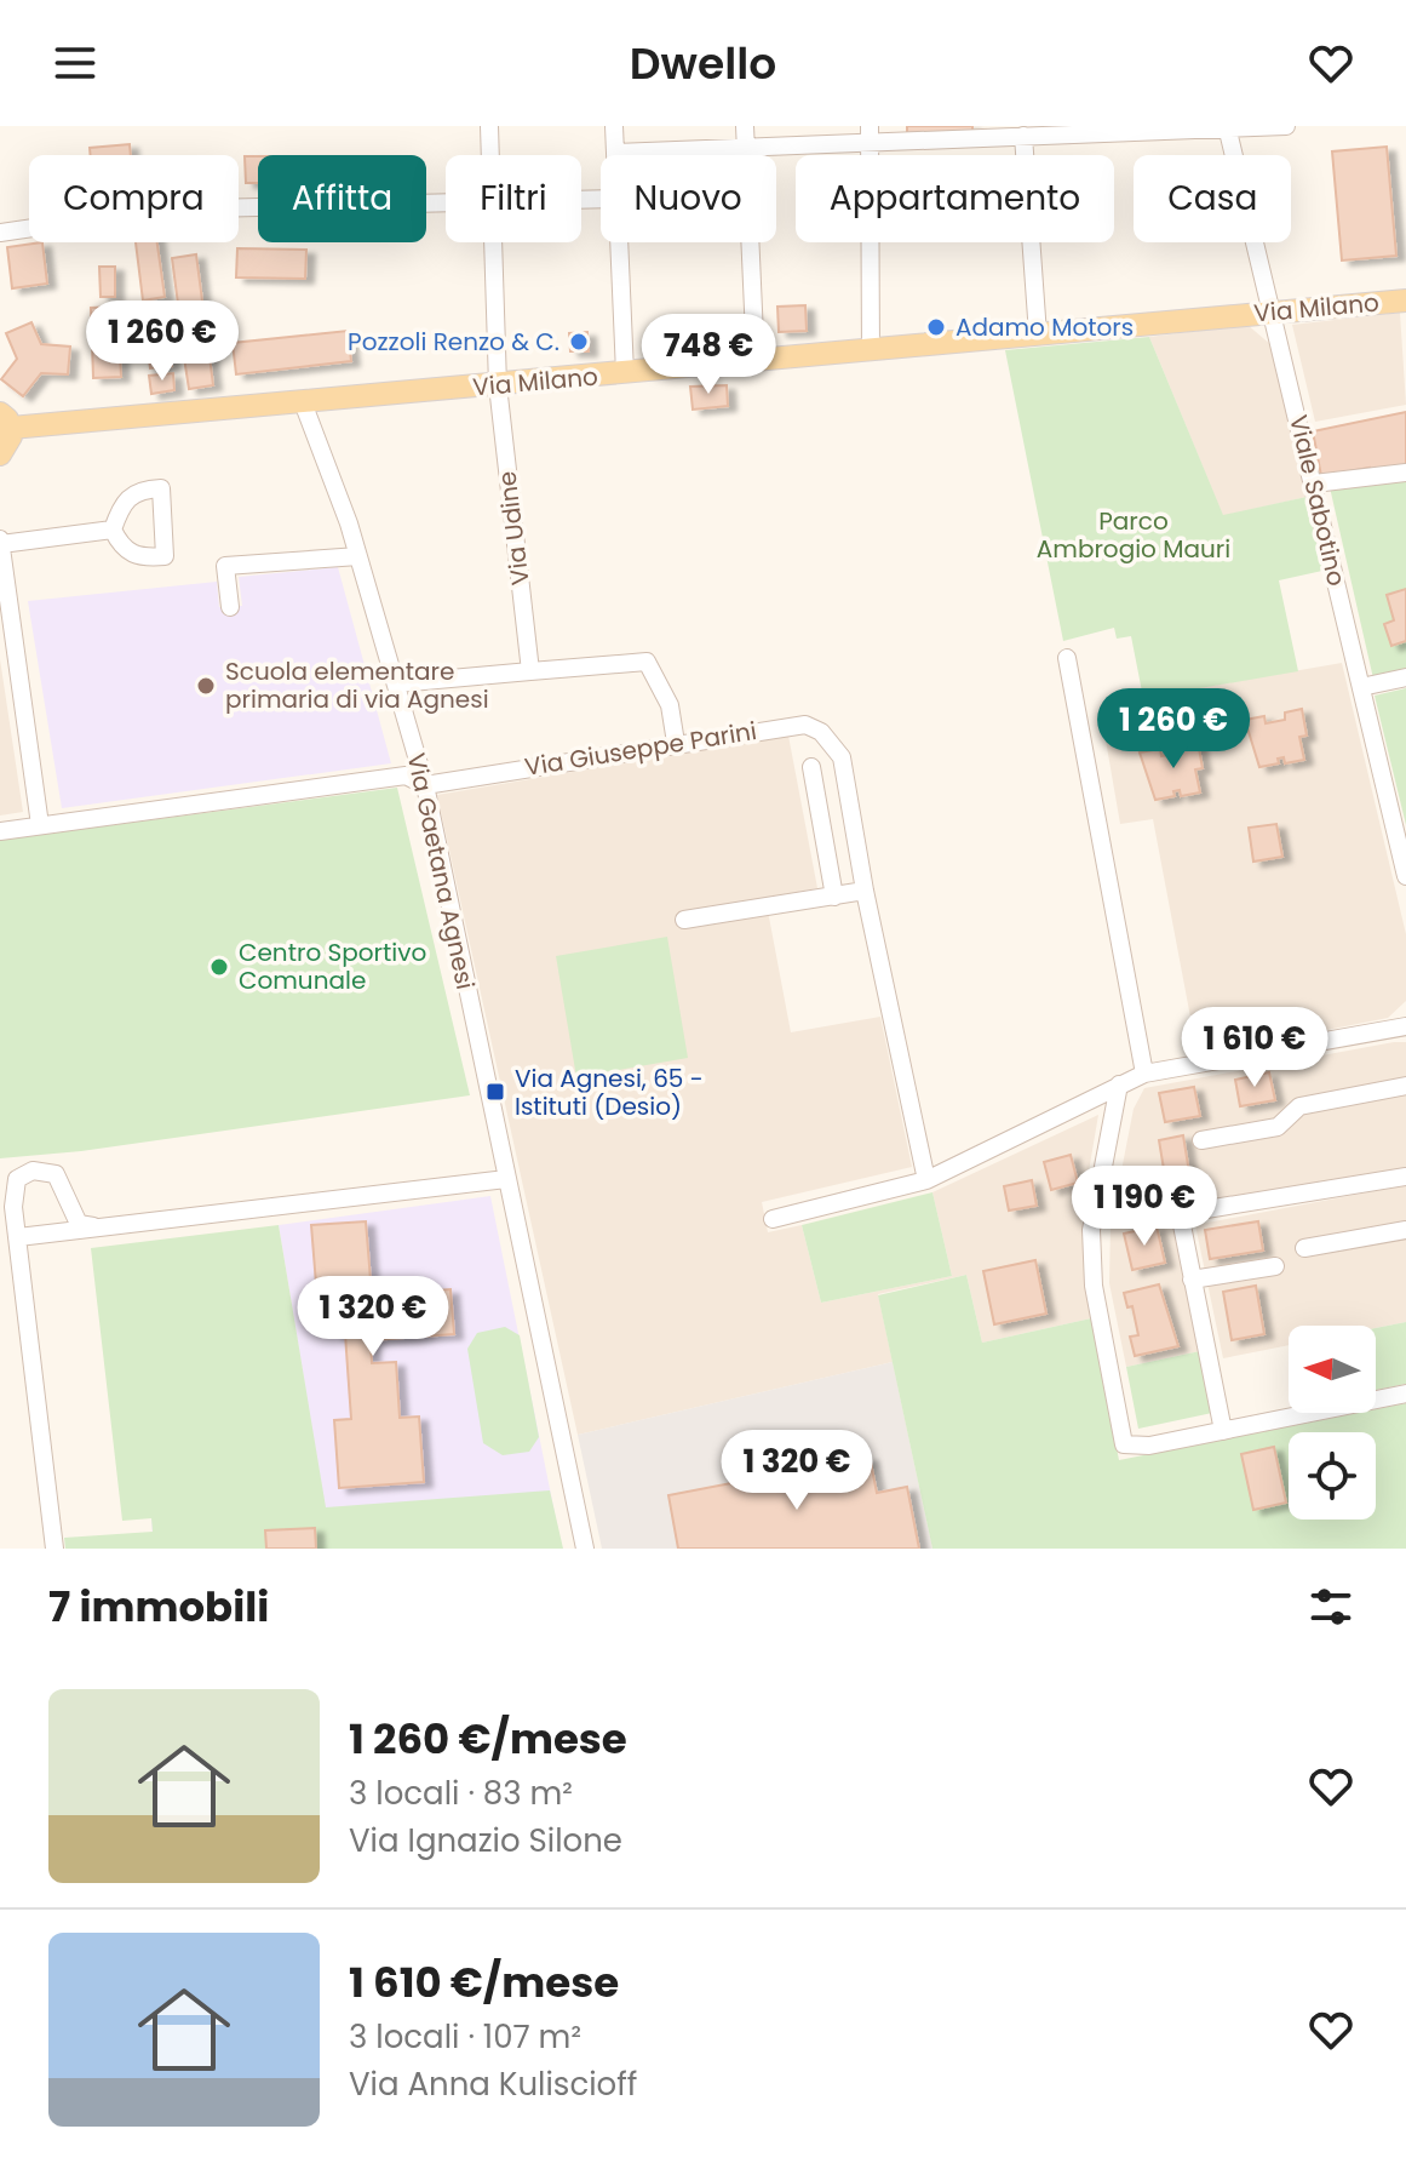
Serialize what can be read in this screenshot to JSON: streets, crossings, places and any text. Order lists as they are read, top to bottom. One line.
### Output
{"streets":{"main road":["Via Milano"],"street":["Viale Sabotino","Via Udine","Via Giuseppe Parini","Via Gaetana Agnesi"]},"crossings":[["Via Milano","Viale Sabotino"],["Via Milano","Via Udine"],["Via Milano","Via Gaetana Agnesi"],["Via Giuseppe Parini","Via Gaetana Agnesi"]],"parks":["Parco Ambrogio Mauri"],"places":{"other":["Adamo Motors","Pozzoli Renzo & C.","Scuola elementare primaria di via Agnesi","Centro Sportivo Comunale"],"transit":["Via Agnesi, 65 - Istituti (Desio)"]},"north":"left","page":{"header":"Dwello","chip":["Compra","Affitta","Filtri","Nuovo","Appartamento","Casa"],"price":["1 260 €","748 €","1 260 €","1 610 €","1 190 €","1 320 €","1 320 €"],"heading":"7 immobili","list":[{"name":"1 260 €/mese","note":"3 locali · 83 m² · Via Ignazio Silone"},{"name":"1 610 €/mese","note":"3 locali · 107 m² · Via Anna Kuliscioff"}]}}
